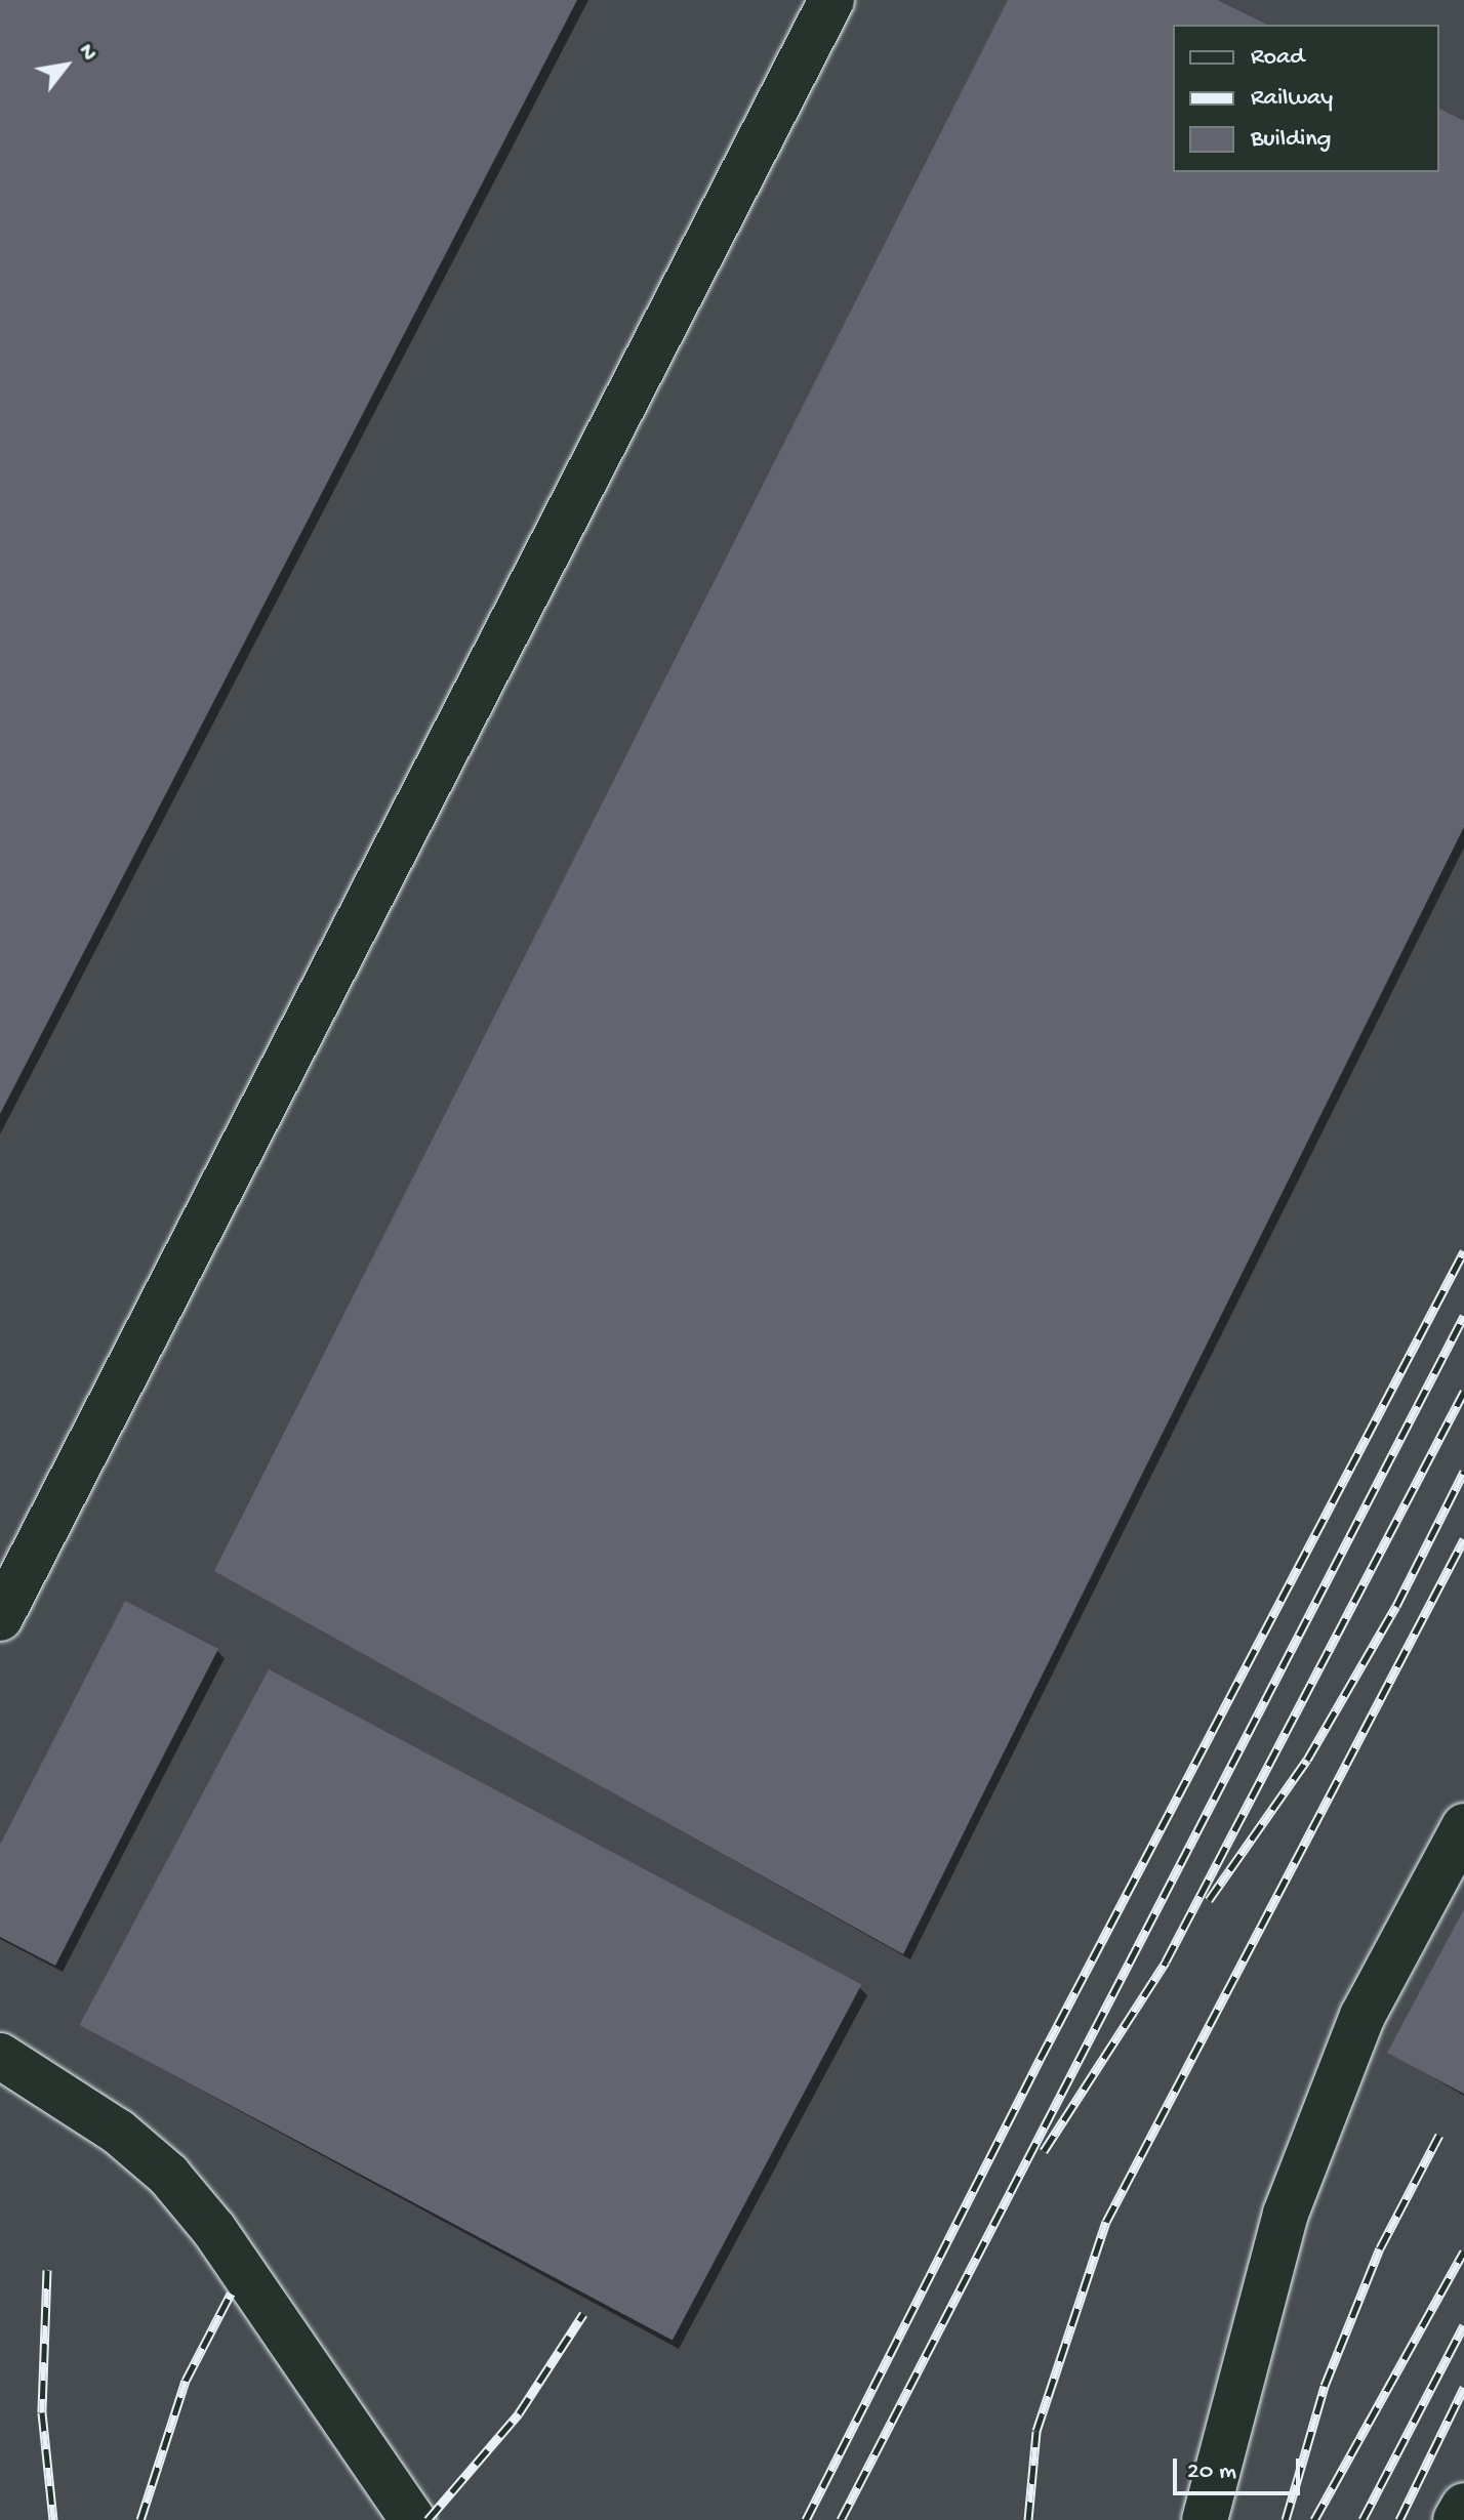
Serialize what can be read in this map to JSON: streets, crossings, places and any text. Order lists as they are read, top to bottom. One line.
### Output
{"legend":["Road","Railway","Building"],"scale_bar":"20 m","north":"top right"}
